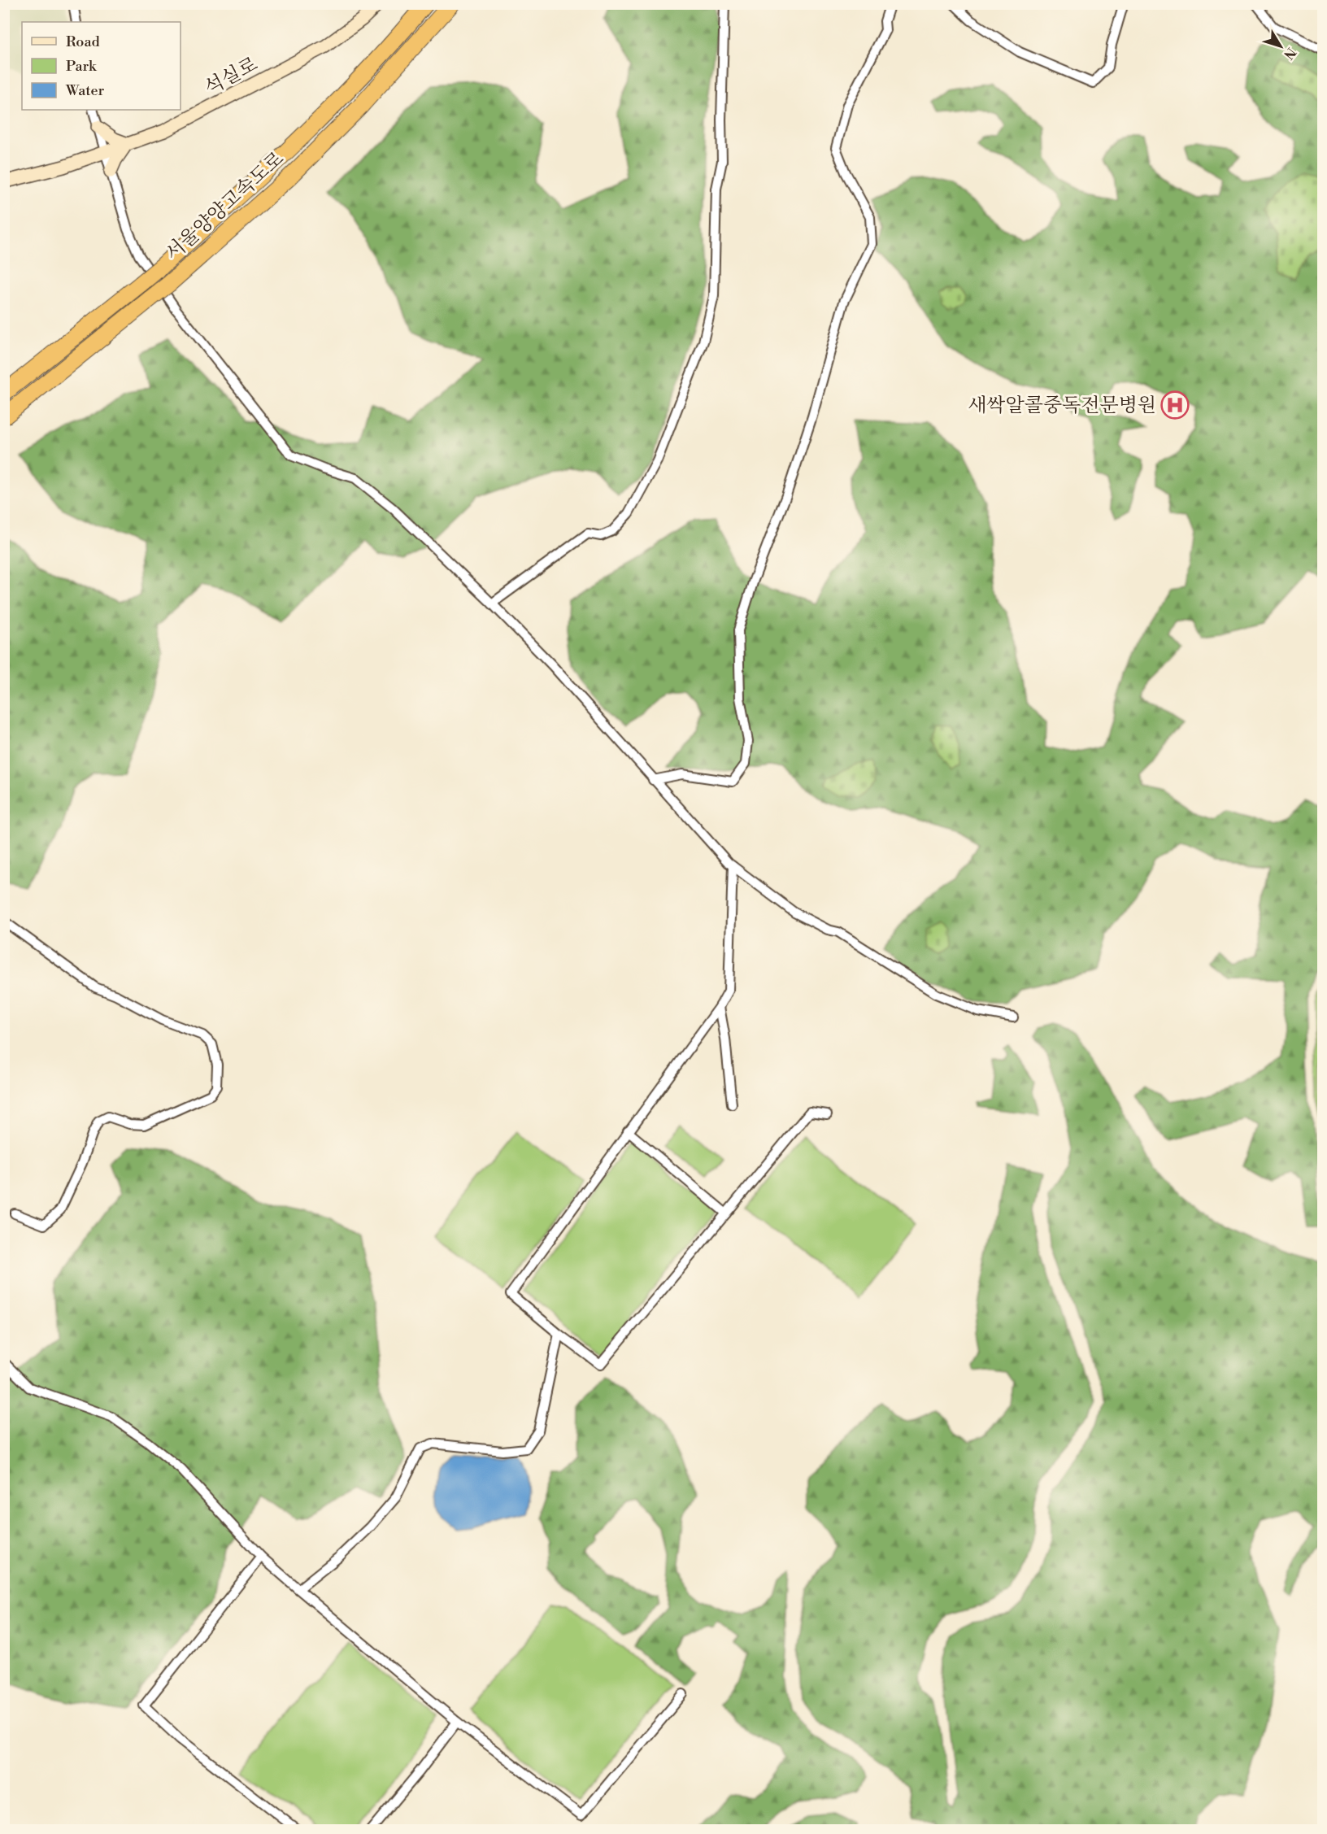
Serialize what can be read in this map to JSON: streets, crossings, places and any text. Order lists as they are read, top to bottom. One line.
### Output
{"streets":{"highway":["서울양양고속도로"],"main road":["석실로"]},"places":{"hospital":["새싹알콜중독전문병원"]},"legend":["Road","Park","Water"],"north":"bottom right"}
